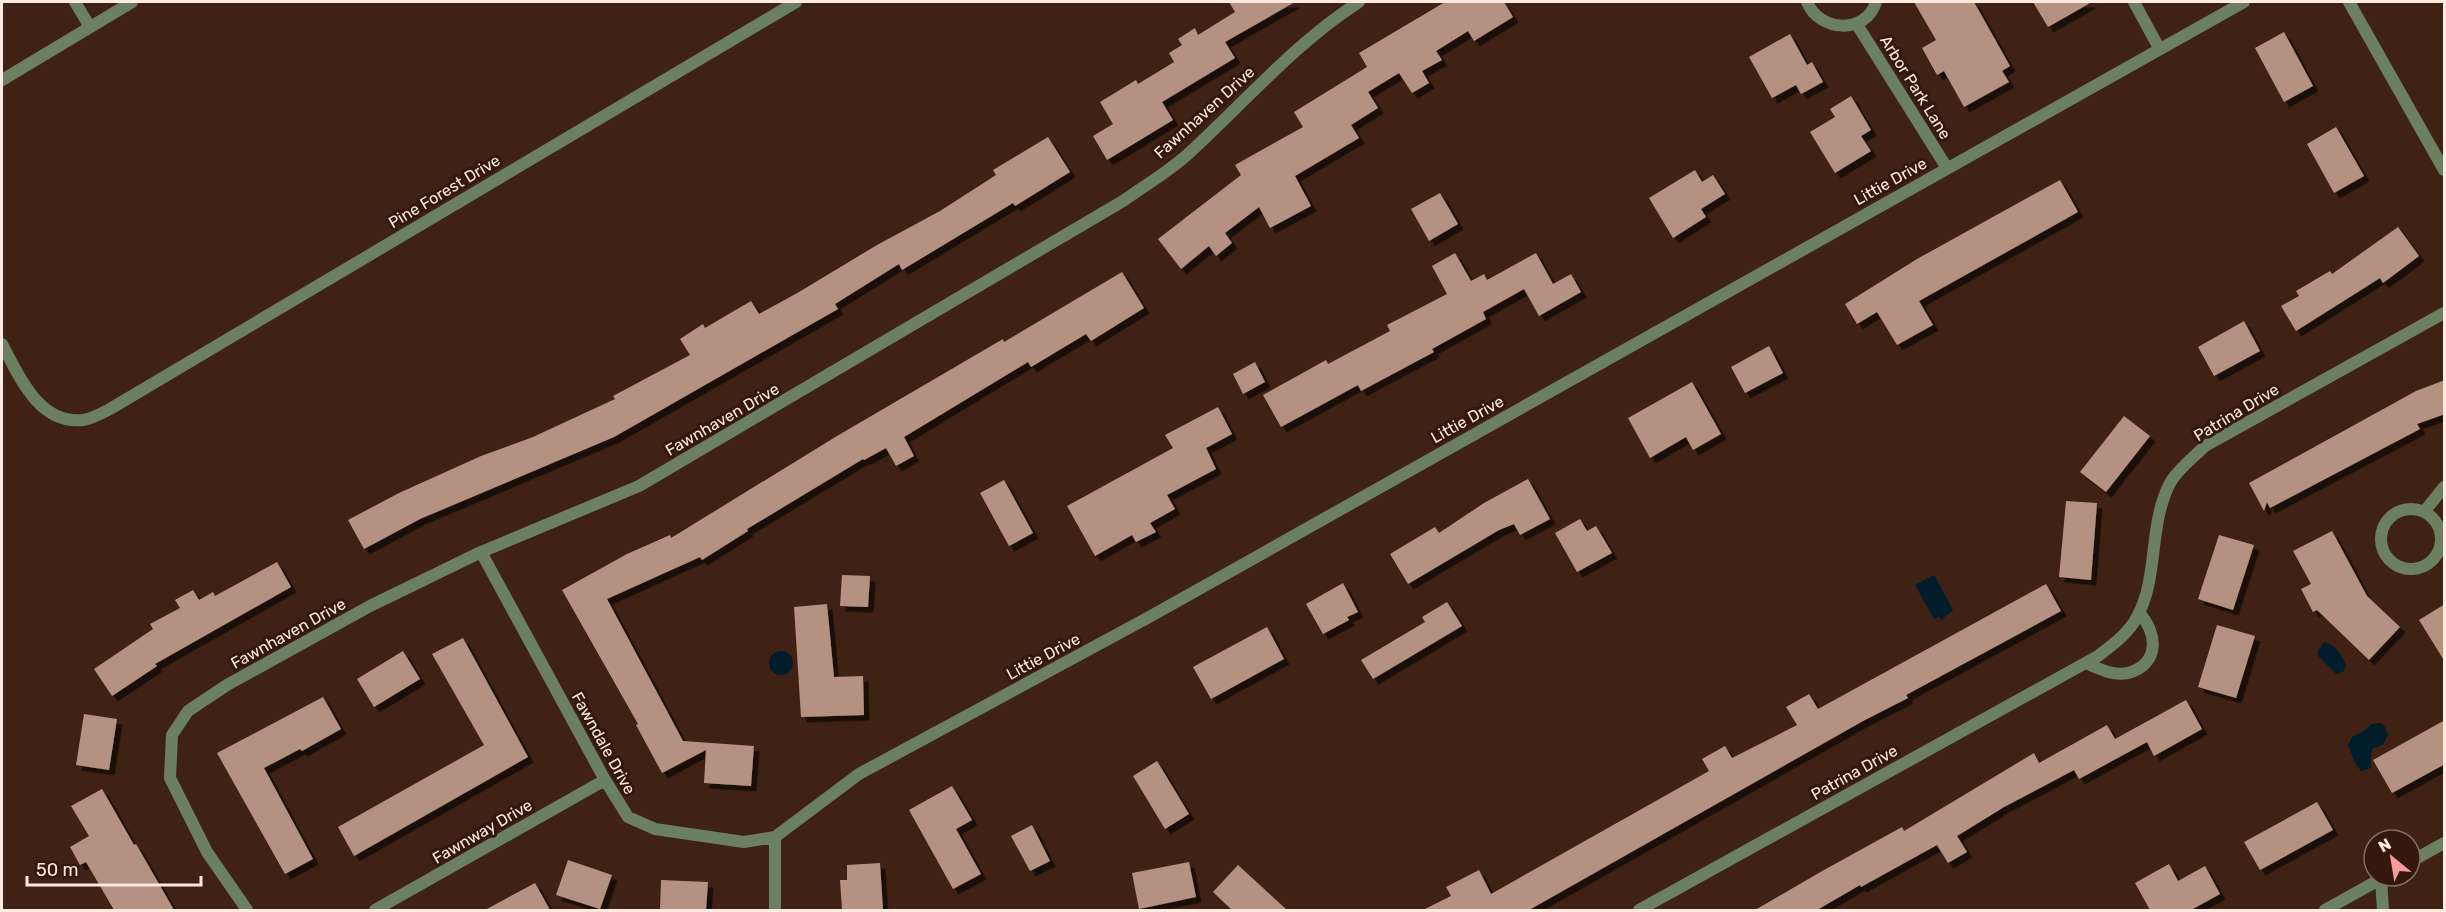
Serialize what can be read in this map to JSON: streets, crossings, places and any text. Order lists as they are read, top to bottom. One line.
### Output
{"streets":{"street":["Arbor Park Lane","Fawnhaven Drive","Littie Drive","Pine Forest Drive","Patrina Drive","Fawndale Drive","Fawnway Drive"]},"crossings":[["Arbor Park Lane","Littie Drive"],["Fawnhaven Drive","Fawndale Drive"],["Littie Drive","Fawndale Drive"],["Fawndale Drive","Fawnway Drive"]],"scale_bar":"50 m","north":"top left"}
